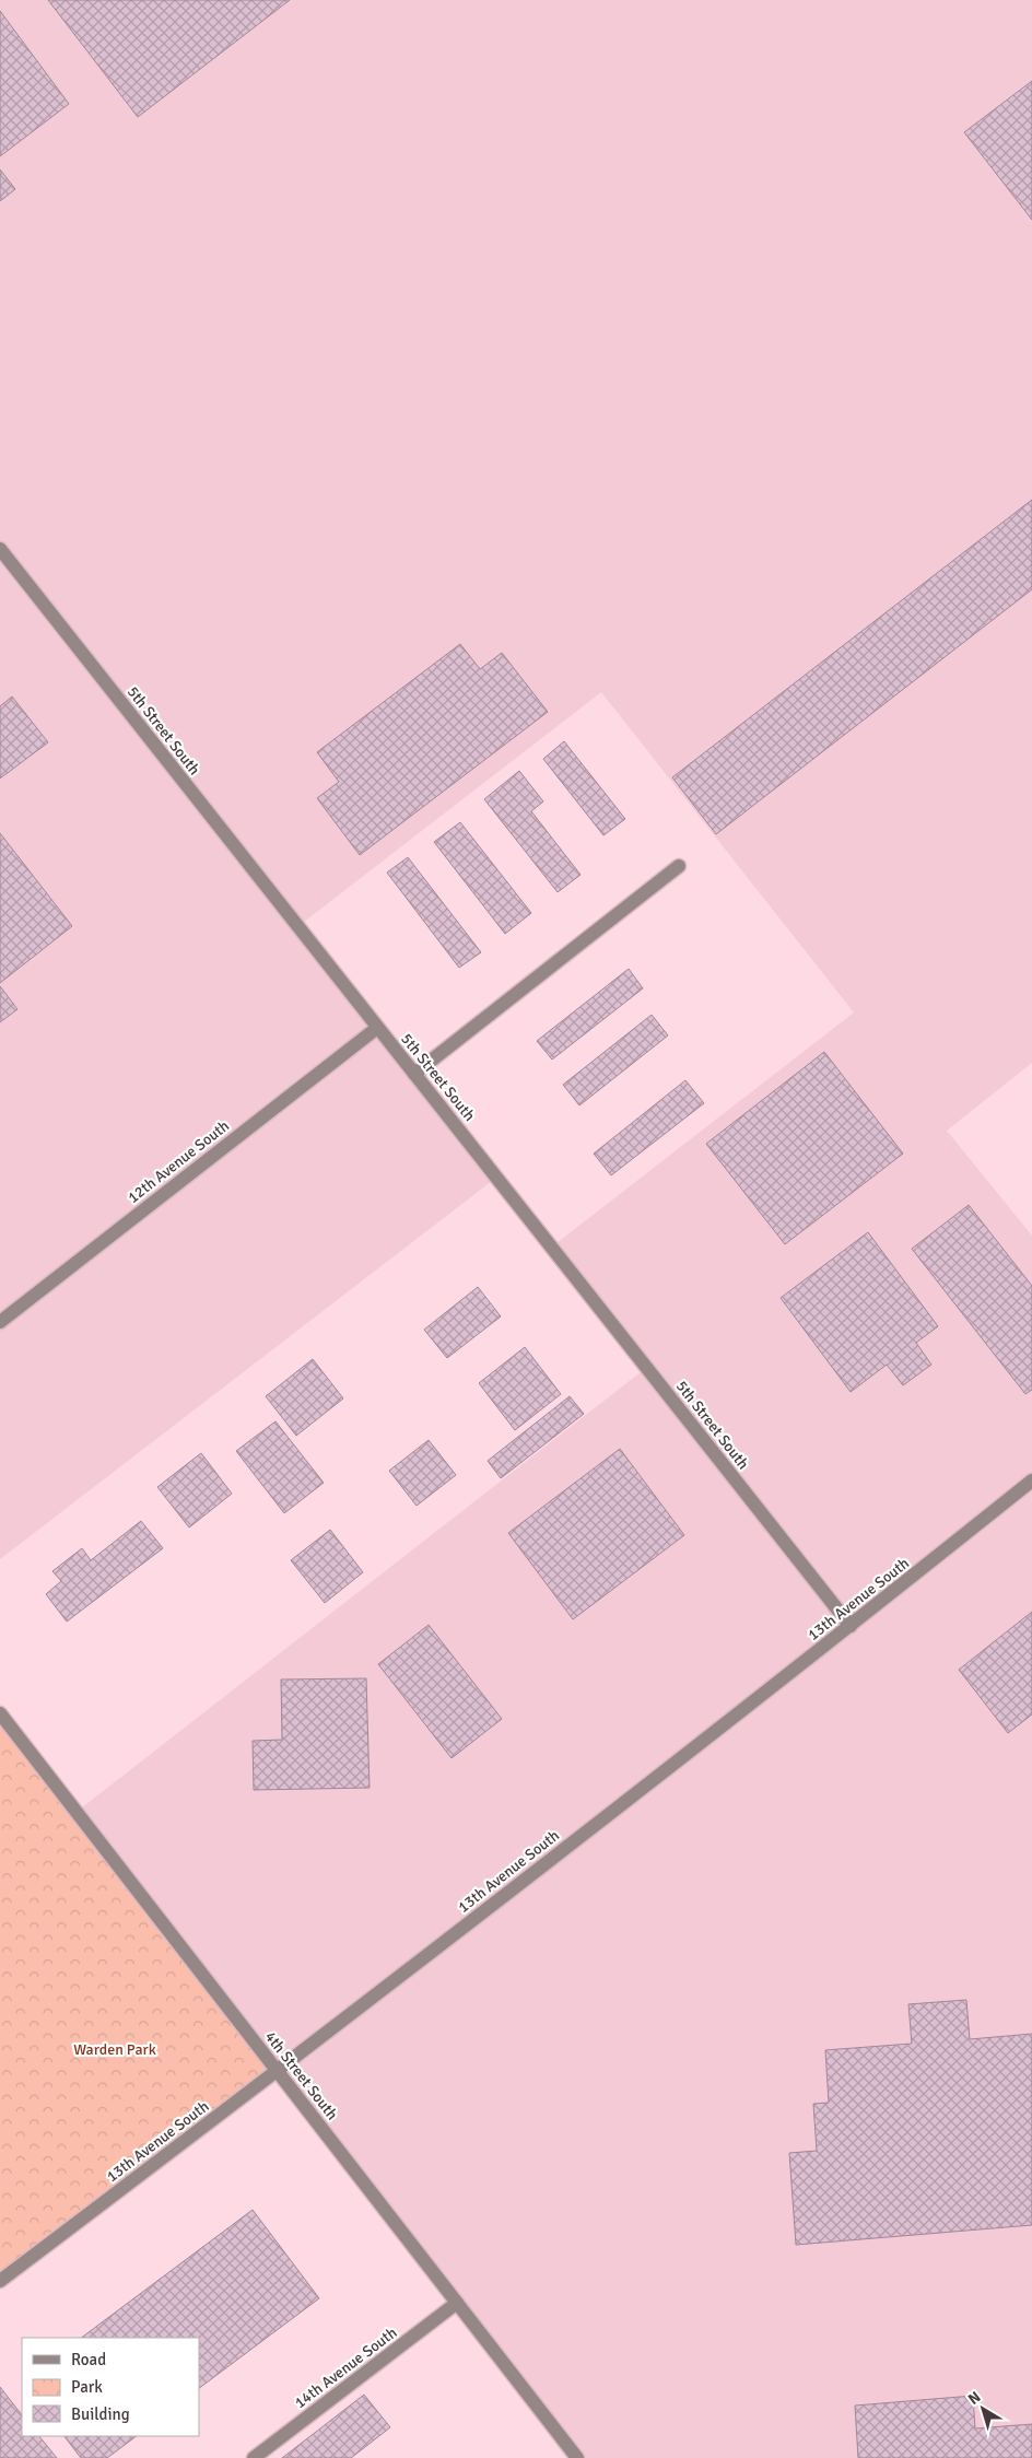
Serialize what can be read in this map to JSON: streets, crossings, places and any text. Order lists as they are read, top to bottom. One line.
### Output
{"streets":{"street":["5th Street South","12th Avenue South","13th Avenue South","4th Street South","14th Avenue South"]},"crossings":[["5th Street South","12th Avenue South"],["5th Street South","13th Avenue South"],["13th Avenue South","4th Street South"],["4th Street South","14th Avenue South"]],"parks":["Warden Park"],"legend":["Road","Park","Building"],"north":"top left"}
